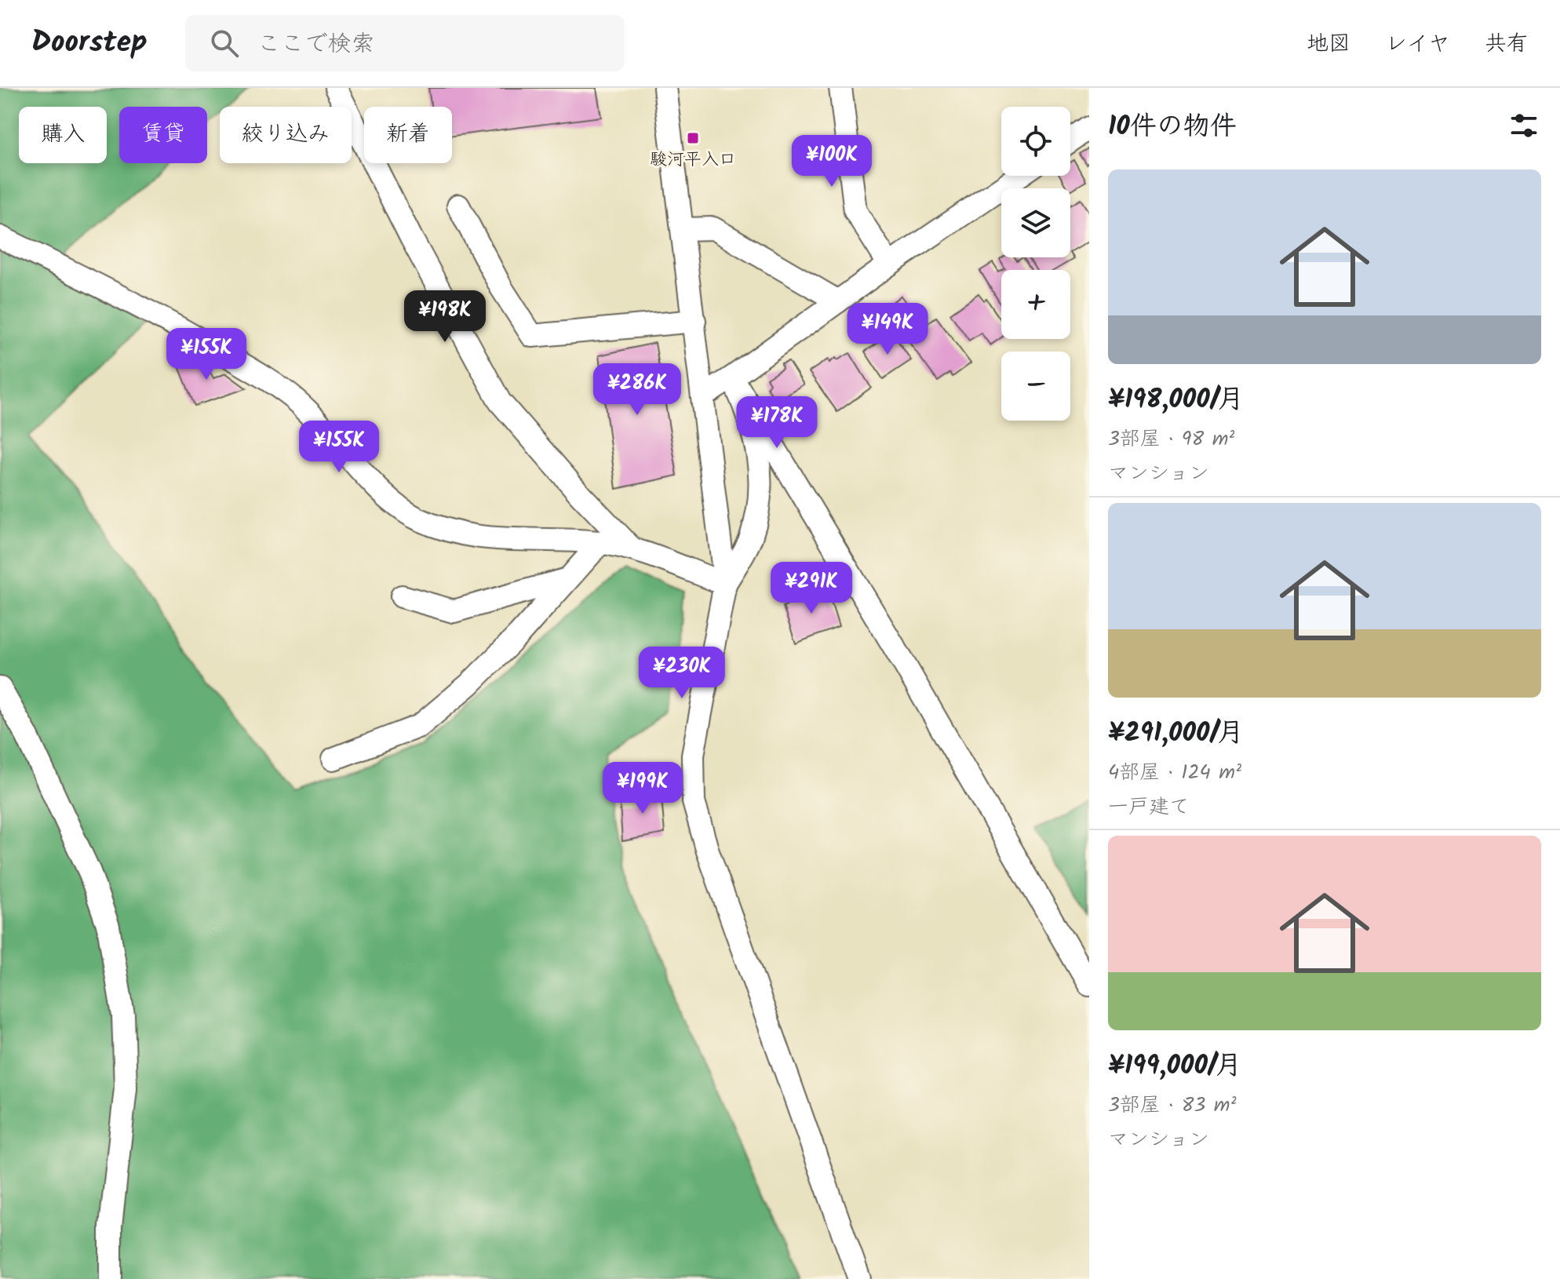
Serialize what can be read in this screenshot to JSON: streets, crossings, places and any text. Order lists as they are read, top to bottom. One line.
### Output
{"places":{"transit":["駿河平入口"]},"page":{"header":"Doorstep","search":"ここで検索","nav":["地図","レイヤ","共有"],"heading":"10件の物件","map_buttons":["+","−"],"chip":["購入","賃貸","絞り込み","新着"],"price":["¥100K","¥198K","¥149K","¥155K","¥286K","¥178K","¥155K","¥291K","¥230K","¥199K"],"list":[{"name":"¥198,000/月","note":"3部屋 · 98 m² · マンション"},{"name":"¥291,000/月","note":"4部屋 · 124 m² · 一戸建て"},{"name":"¥199,000/月","note":"3部屋 · 83 m² · マンション"}]}}
